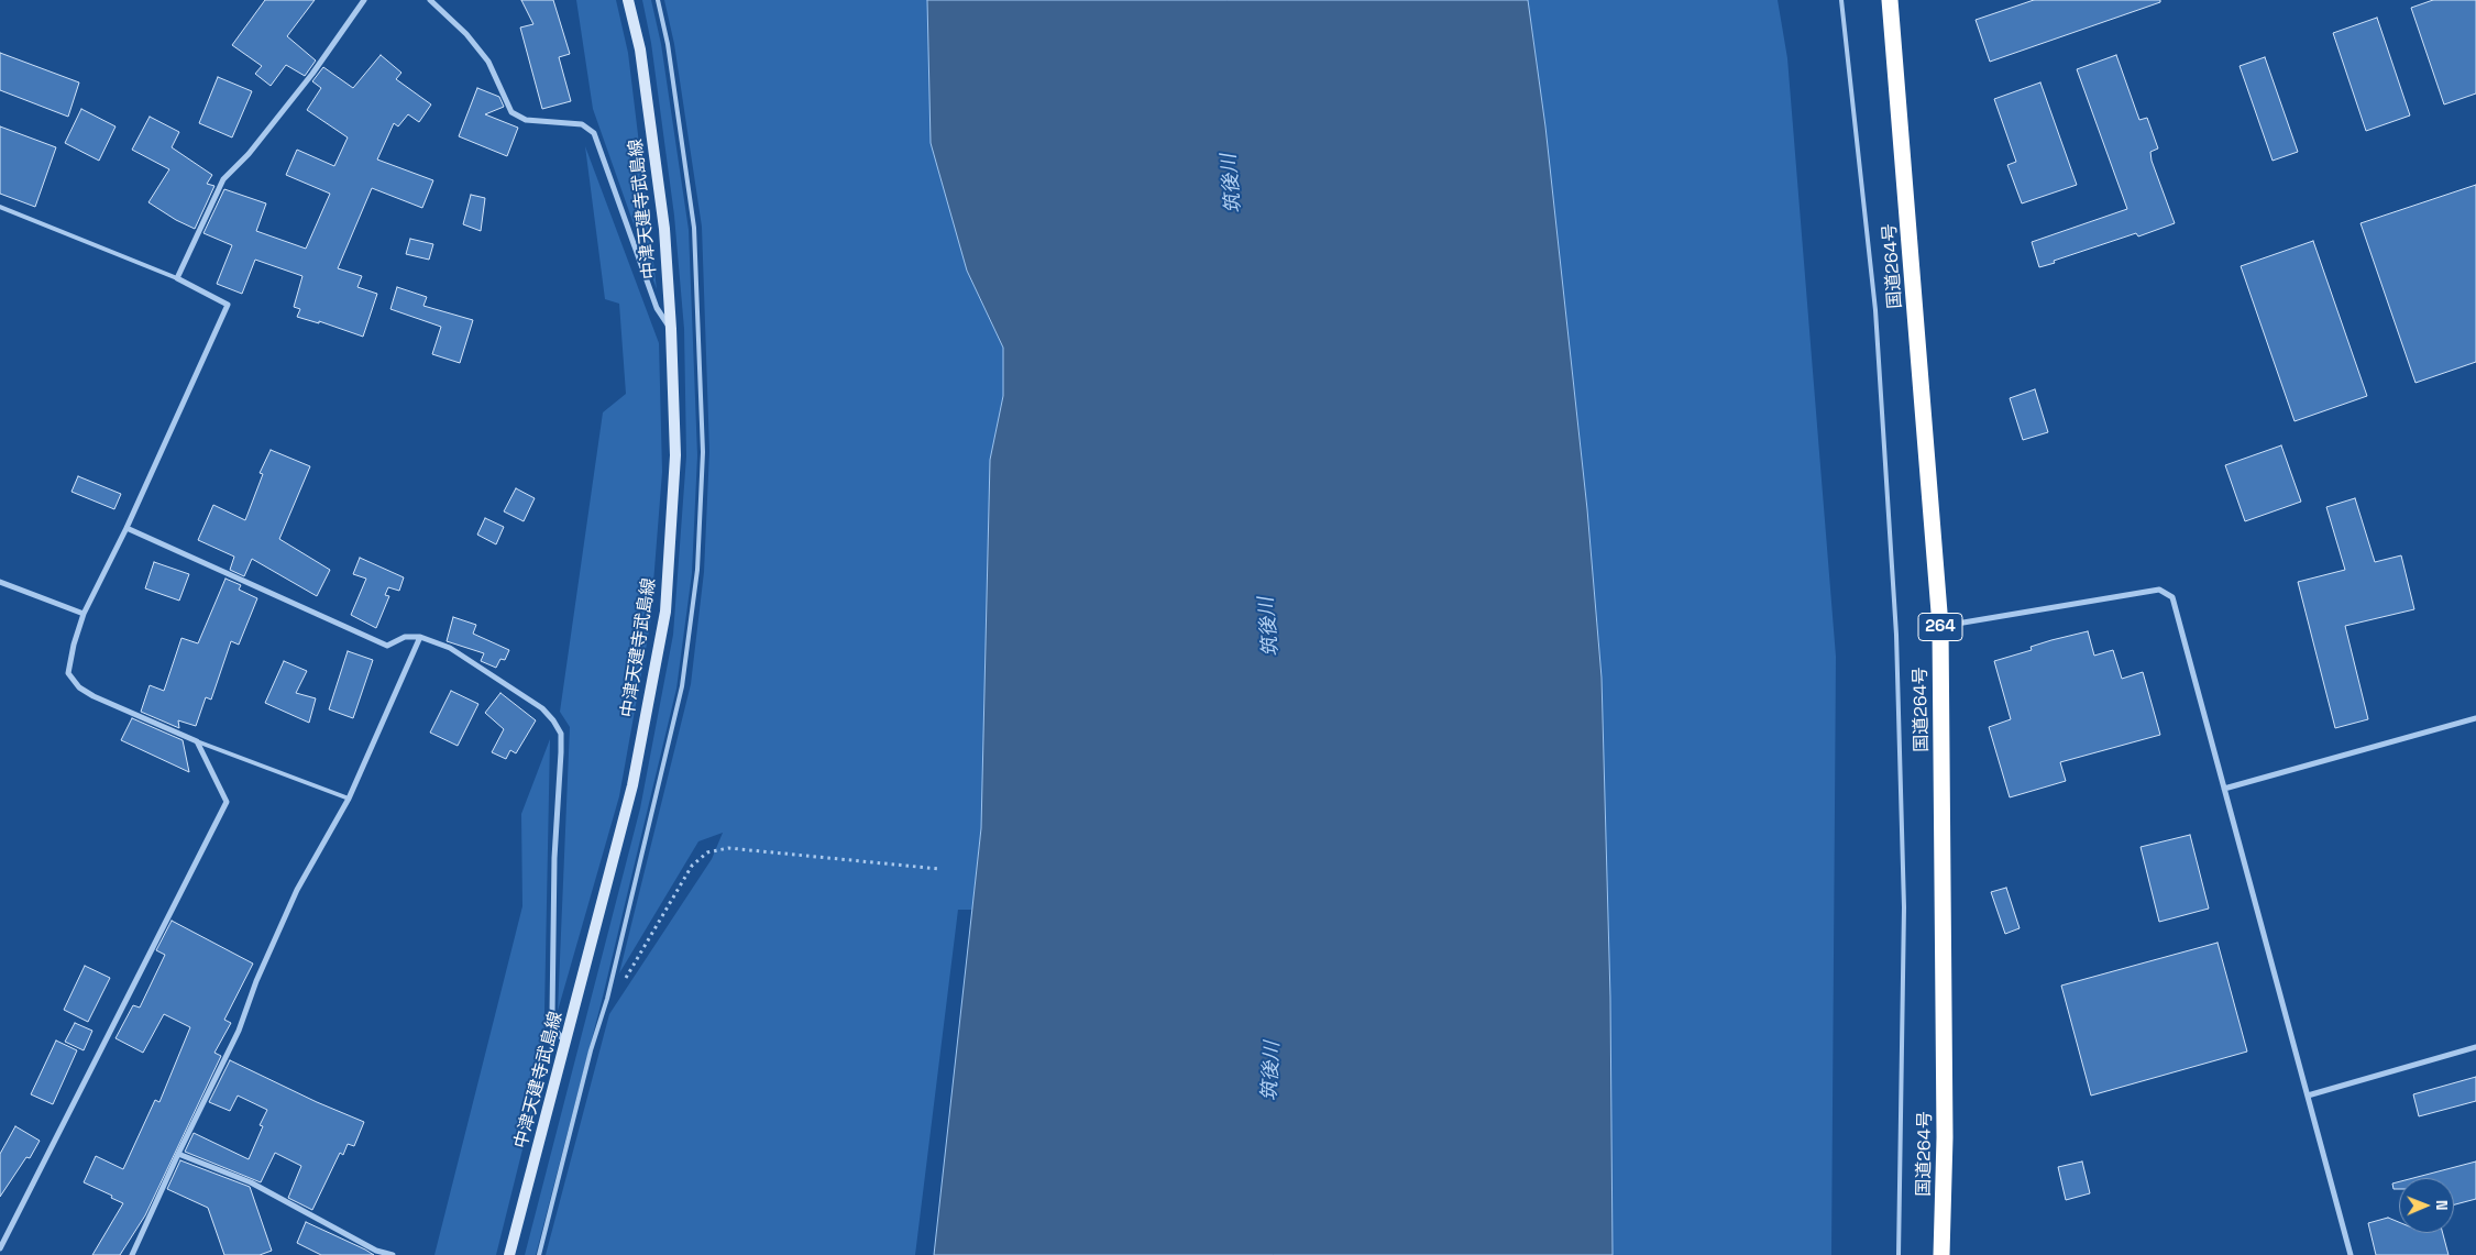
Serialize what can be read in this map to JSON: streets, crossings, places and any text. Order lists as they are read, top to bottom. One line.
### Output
{"streets":{"highway":["国道264号","264"],"main road":["中津天建寺武島線"]},"water":["筑後川"],"north":"right"}
